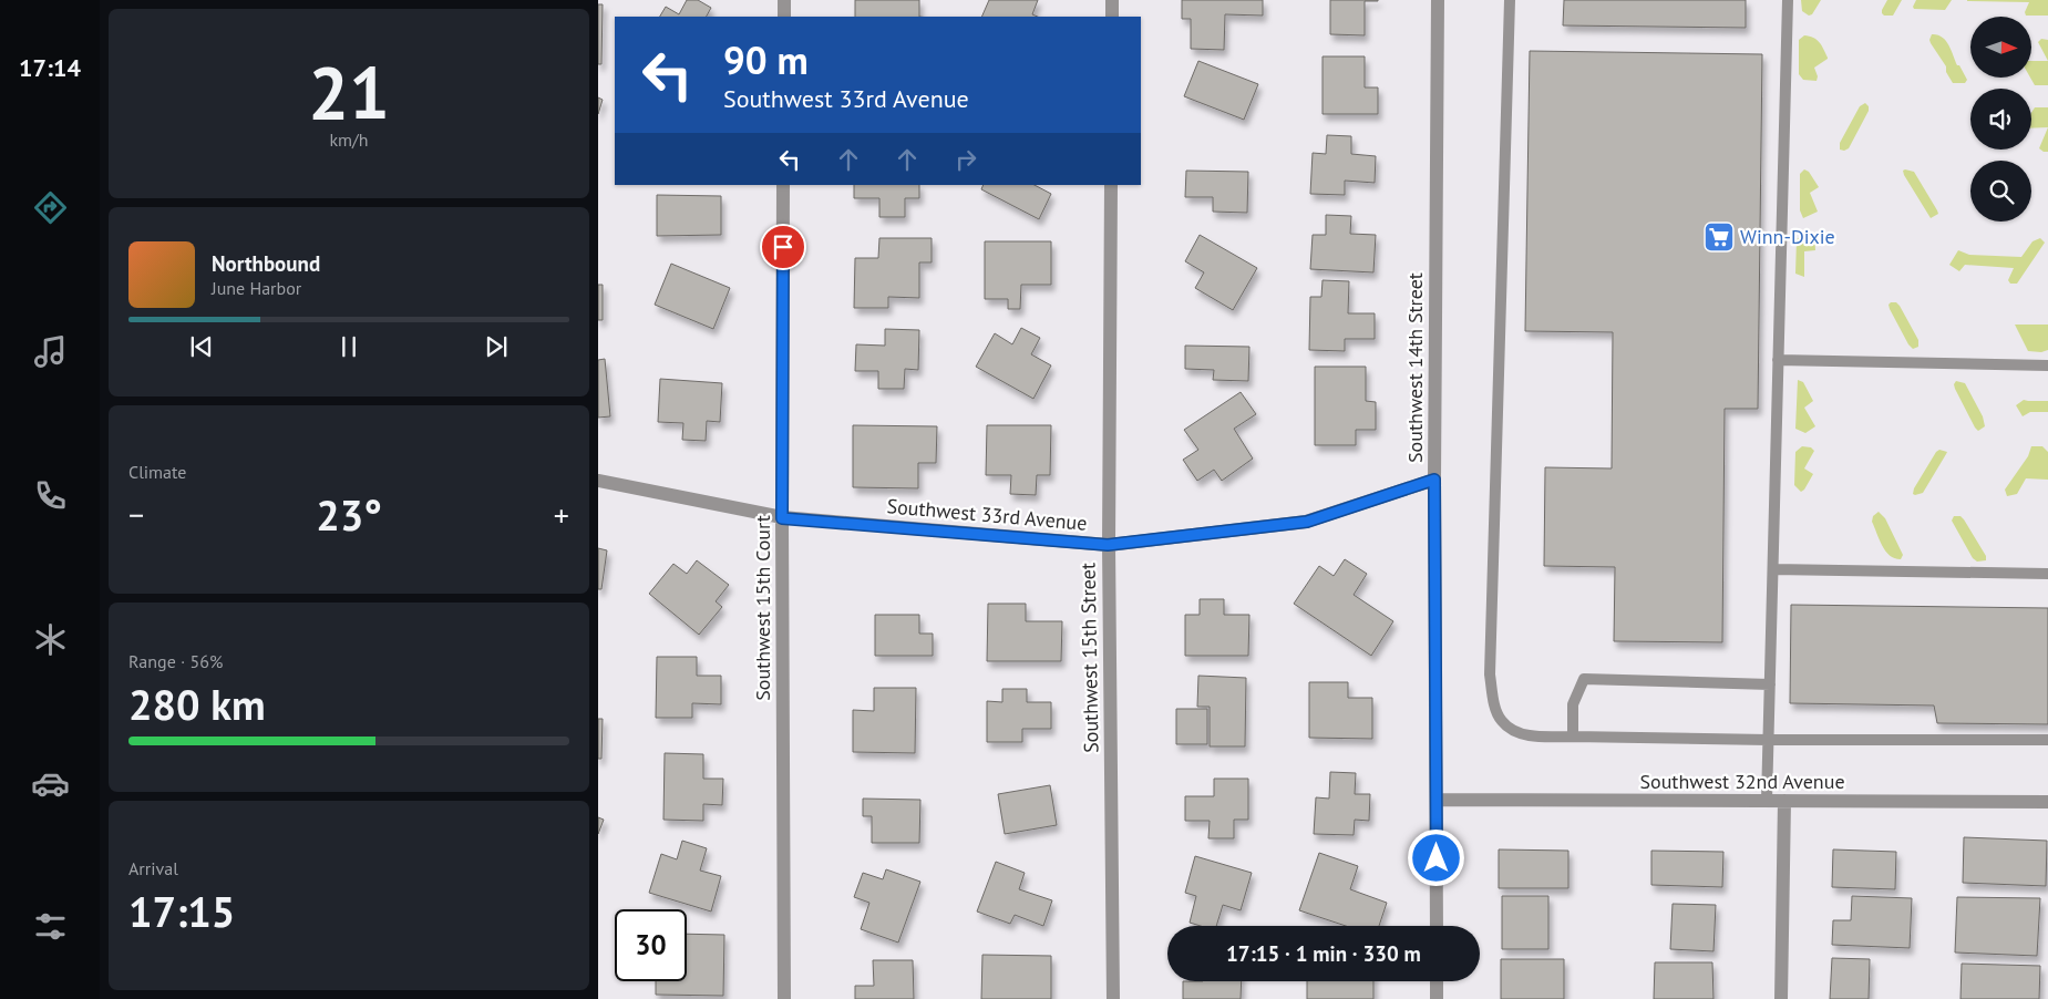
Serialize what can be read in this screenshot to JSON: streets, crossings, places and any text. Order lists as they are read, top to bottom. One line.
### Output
{"streets":{"street":["Southwest 14th Street","Southwest 33rd Avenue","Southwest 15th Court","Southwest 15th Street","Southwest 32nd Avenue"]},"crossings":[["Southwest 14th Street","Southwest 33rd Avenue"],["Southwest 14th Street","Southwest 32nd Avenue"],["Southwest 33rd Avenue","Southwest 15th Court"],["Southwest 33rd Avenue","Southwest 15th Street"]],"places":{"supermarket":["Winn-Dixie"]},"north":"right","page":{"tabs":"17:14","tile":[["21","km/h"],"Climate",["Range · 56%","280 km"],["Arrival","17:15"]],"turn":["90 m","Southwest 33rd Avenue"],"song":["Northbound","June Harbor"],"heat":["−","23°","+"],"limit":"30","trip":"17:15 · 1 min · 330 m"}}
